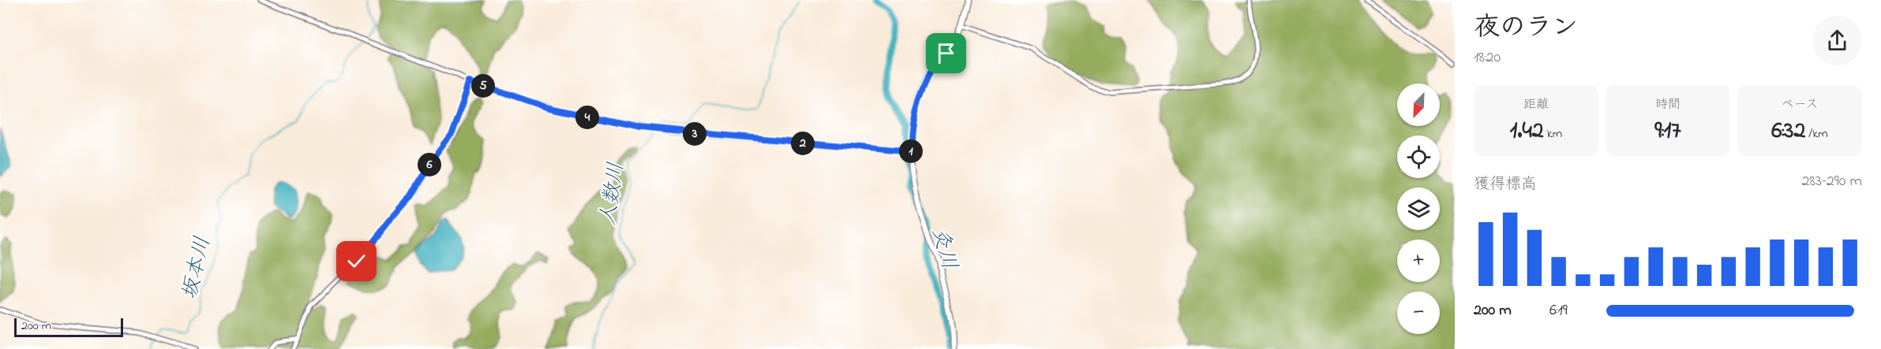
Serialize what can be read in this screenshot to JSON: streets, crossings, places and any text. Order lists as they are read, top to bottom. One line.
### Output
{"water":["人数川","灸川","坂本川"],"scale_bar":"200 m","north":"bottom left","page":{"heading":["夜のラン","18:20"],"pins":["5","4","3","2","1","6"],"stats":[["距離","1.42 km"],["時間","9:17"],["ペース","6:32 /km"]],"map_buttons":["+","−"],"chart":["獲得標高","283–290 m"],"list":[{"name":"200 m","note":"6:19"}],"scale":"200 m"}}
